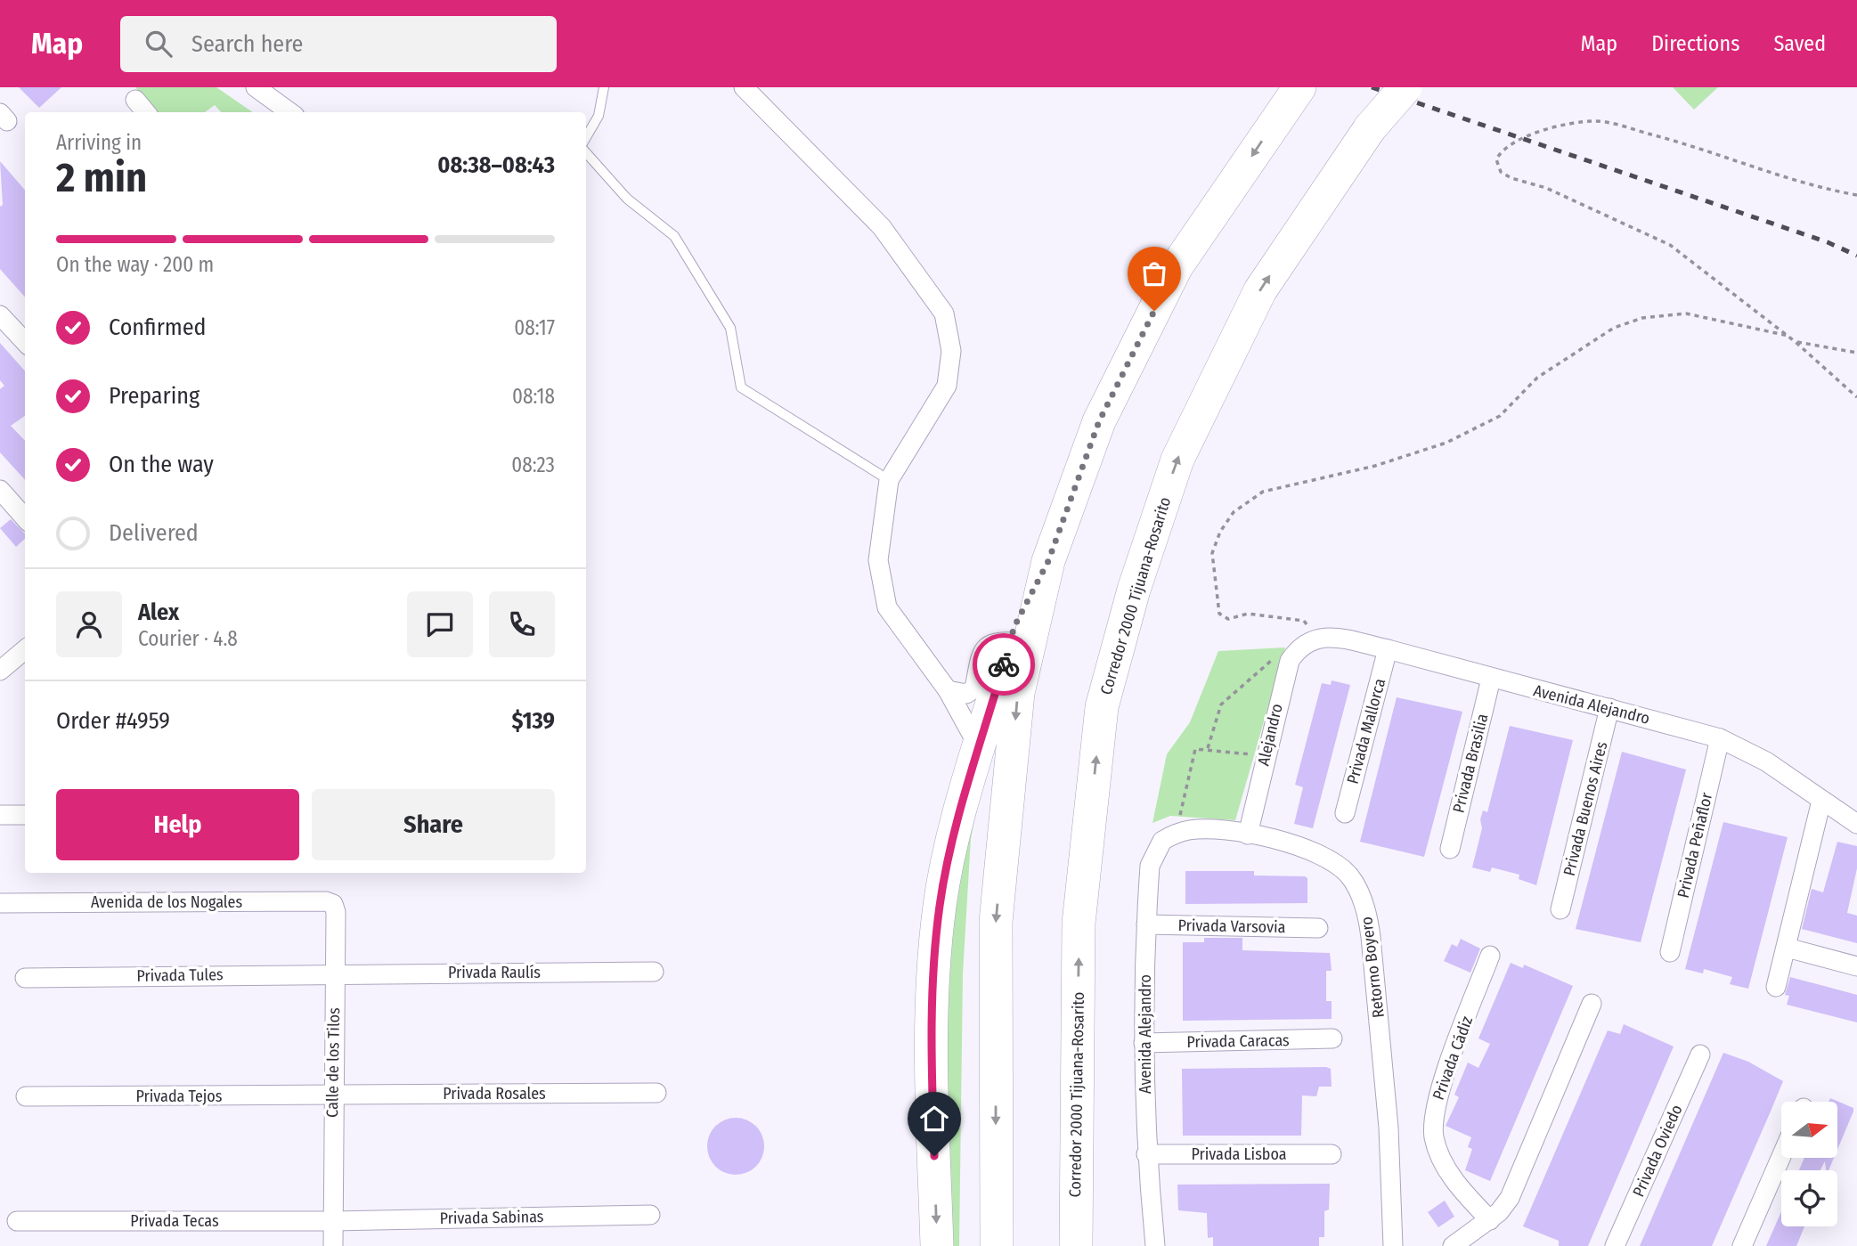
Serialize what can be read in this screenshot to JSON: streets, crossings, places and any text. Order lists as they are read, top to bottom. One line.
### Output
{"streets":{"highway":["Corredor 2000 Tijuana-Rosarito"],"street":["Avenida Alejandro","Privada Mallorca","Alejandro","Privada Brasilia","Privada Buenos Aires","Privada Peñaflor","Avenida de los Nogales","Privada Varsovia","Retorno Boyero","Privada Raulís","Privada Tules","Privada Caracas","Privada Cádiz","Calle de los Tilos","Privada Rosales","Privada Tejos","Privada Oviedo","Privada Lisboa","Privada Sabinas","Privada Tecas"]},"crossings":[["Avenida Alejandro","Privada Mallorca"],["Avenida Alejandro","Alejandro"],["Avenida Alejandro","Privada Brasilia"],["Avenida Alejandro","Privada Buenos Aires"],["Avenida Alejandro","Privada Peñaflor"],["Avenida Alejandro","Privada Varsovia"],["Avenida Alejandro","Retorno Boyero"],["Avenida Alejandro","Privada Caracas"],["Avenida Alejandro","Privada Lisboa"],["Alejandro","Retorno Boyero"],["Avenida de los Nogales","Calle de los Tilos"],["Privada Raulís","Privada Tules"],["Privada Raulís","Calle de los Tilos"],["Privada Tules","Calle de los Tilos"],["Calle de los Tilos","Privada Rosales"],["Calle de los Tilos","Privada Tejos"],["Calle de los Tilos","Privada Sabinas"],["Calle de los Tilos","Privada Tecas"],["Privada Rosales","Privada Tejos"],["Privada Sabinas","Privada Tecas"]],"north":"right","page":{"header":"Map","search":"Search here","nav":["Map","Directions","Saved"],"heading":["2 min","Arriving in","08:38–08:43"],"panel":["Alex","Courier · 4.8","Order #4959","$139"],"bar":"On the way · 200 m","list":[["Confirmed","08:17"],["Preparing","08:18"],["On the way","08:23"],"Delivered"],"buttons":["Help","Share"]}}
